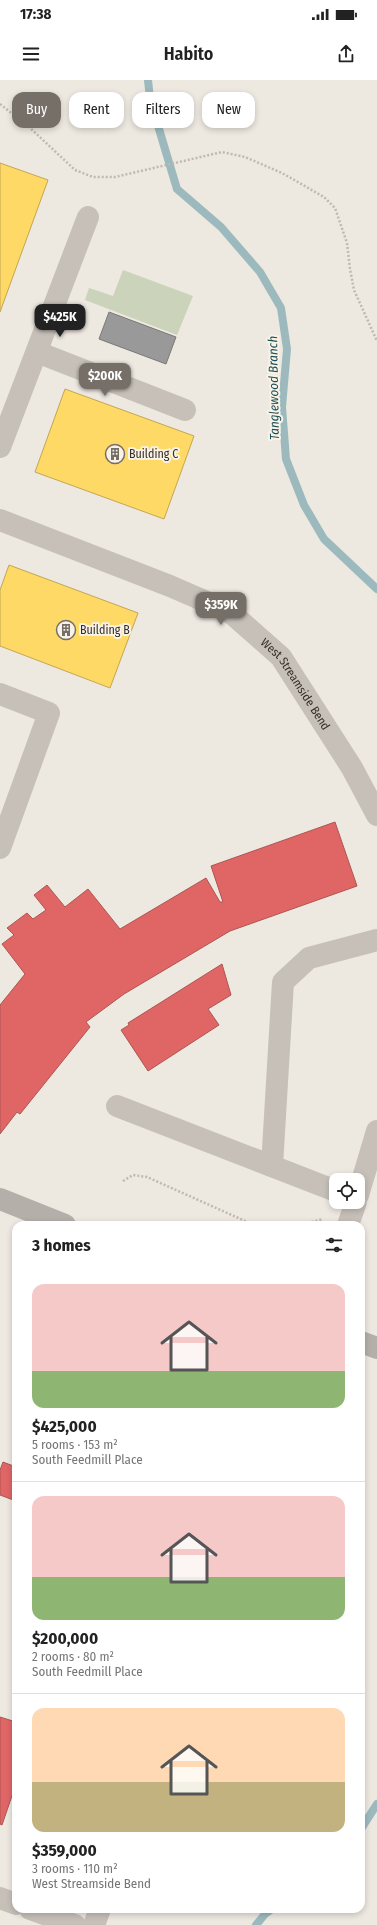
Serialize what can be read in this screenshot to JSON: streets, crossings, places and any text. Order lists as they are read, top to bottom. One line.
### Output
{"streets":{"street":["West Streamside Bend"]},"water":["Tanglewood Branch"],"places":{"building":["Building C","Building B"]},"page":{"status":"17:38","header":"Habito","chip":["Buy","Rent","Filters","New"],"price":["$425K","$200K","$359K"],"heading":"3 homes","list":[{"name":"$425,000","note":"5 rooms · 153 m² · South Feedmill Place"},{"name":"$200,000","note":"2 rooms · 80 m² · South Feedmill Place"},{"name":"$359,000","note":"3 rooms · 110 m² · West Streamside Bend"}]}}
